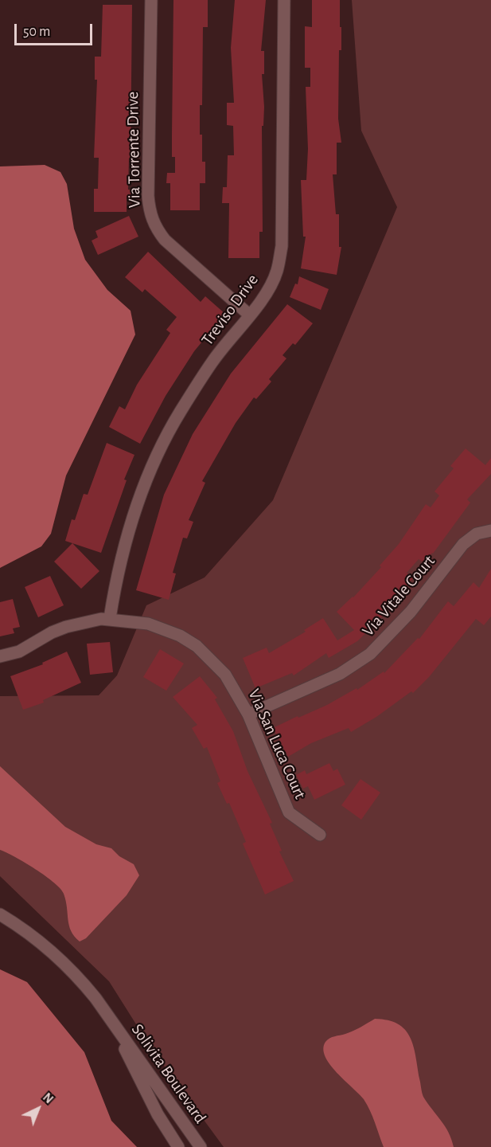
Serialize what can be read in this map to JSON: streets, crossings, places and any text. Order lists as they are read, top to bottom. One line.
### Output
{"streets":{"street":["Via Torrente Drive","Treviso Drive","Via Vitale Court","Via San Luca Court","Solivita Boulevard"]},"crossings":[["Via Torrente Drive","Treviso Drive"],["Treviso Drive","Via San Luca Court"],["Via Vitale Court","Via San Luca Court"]],"scale_bar":"50 m","north":"top right"}
